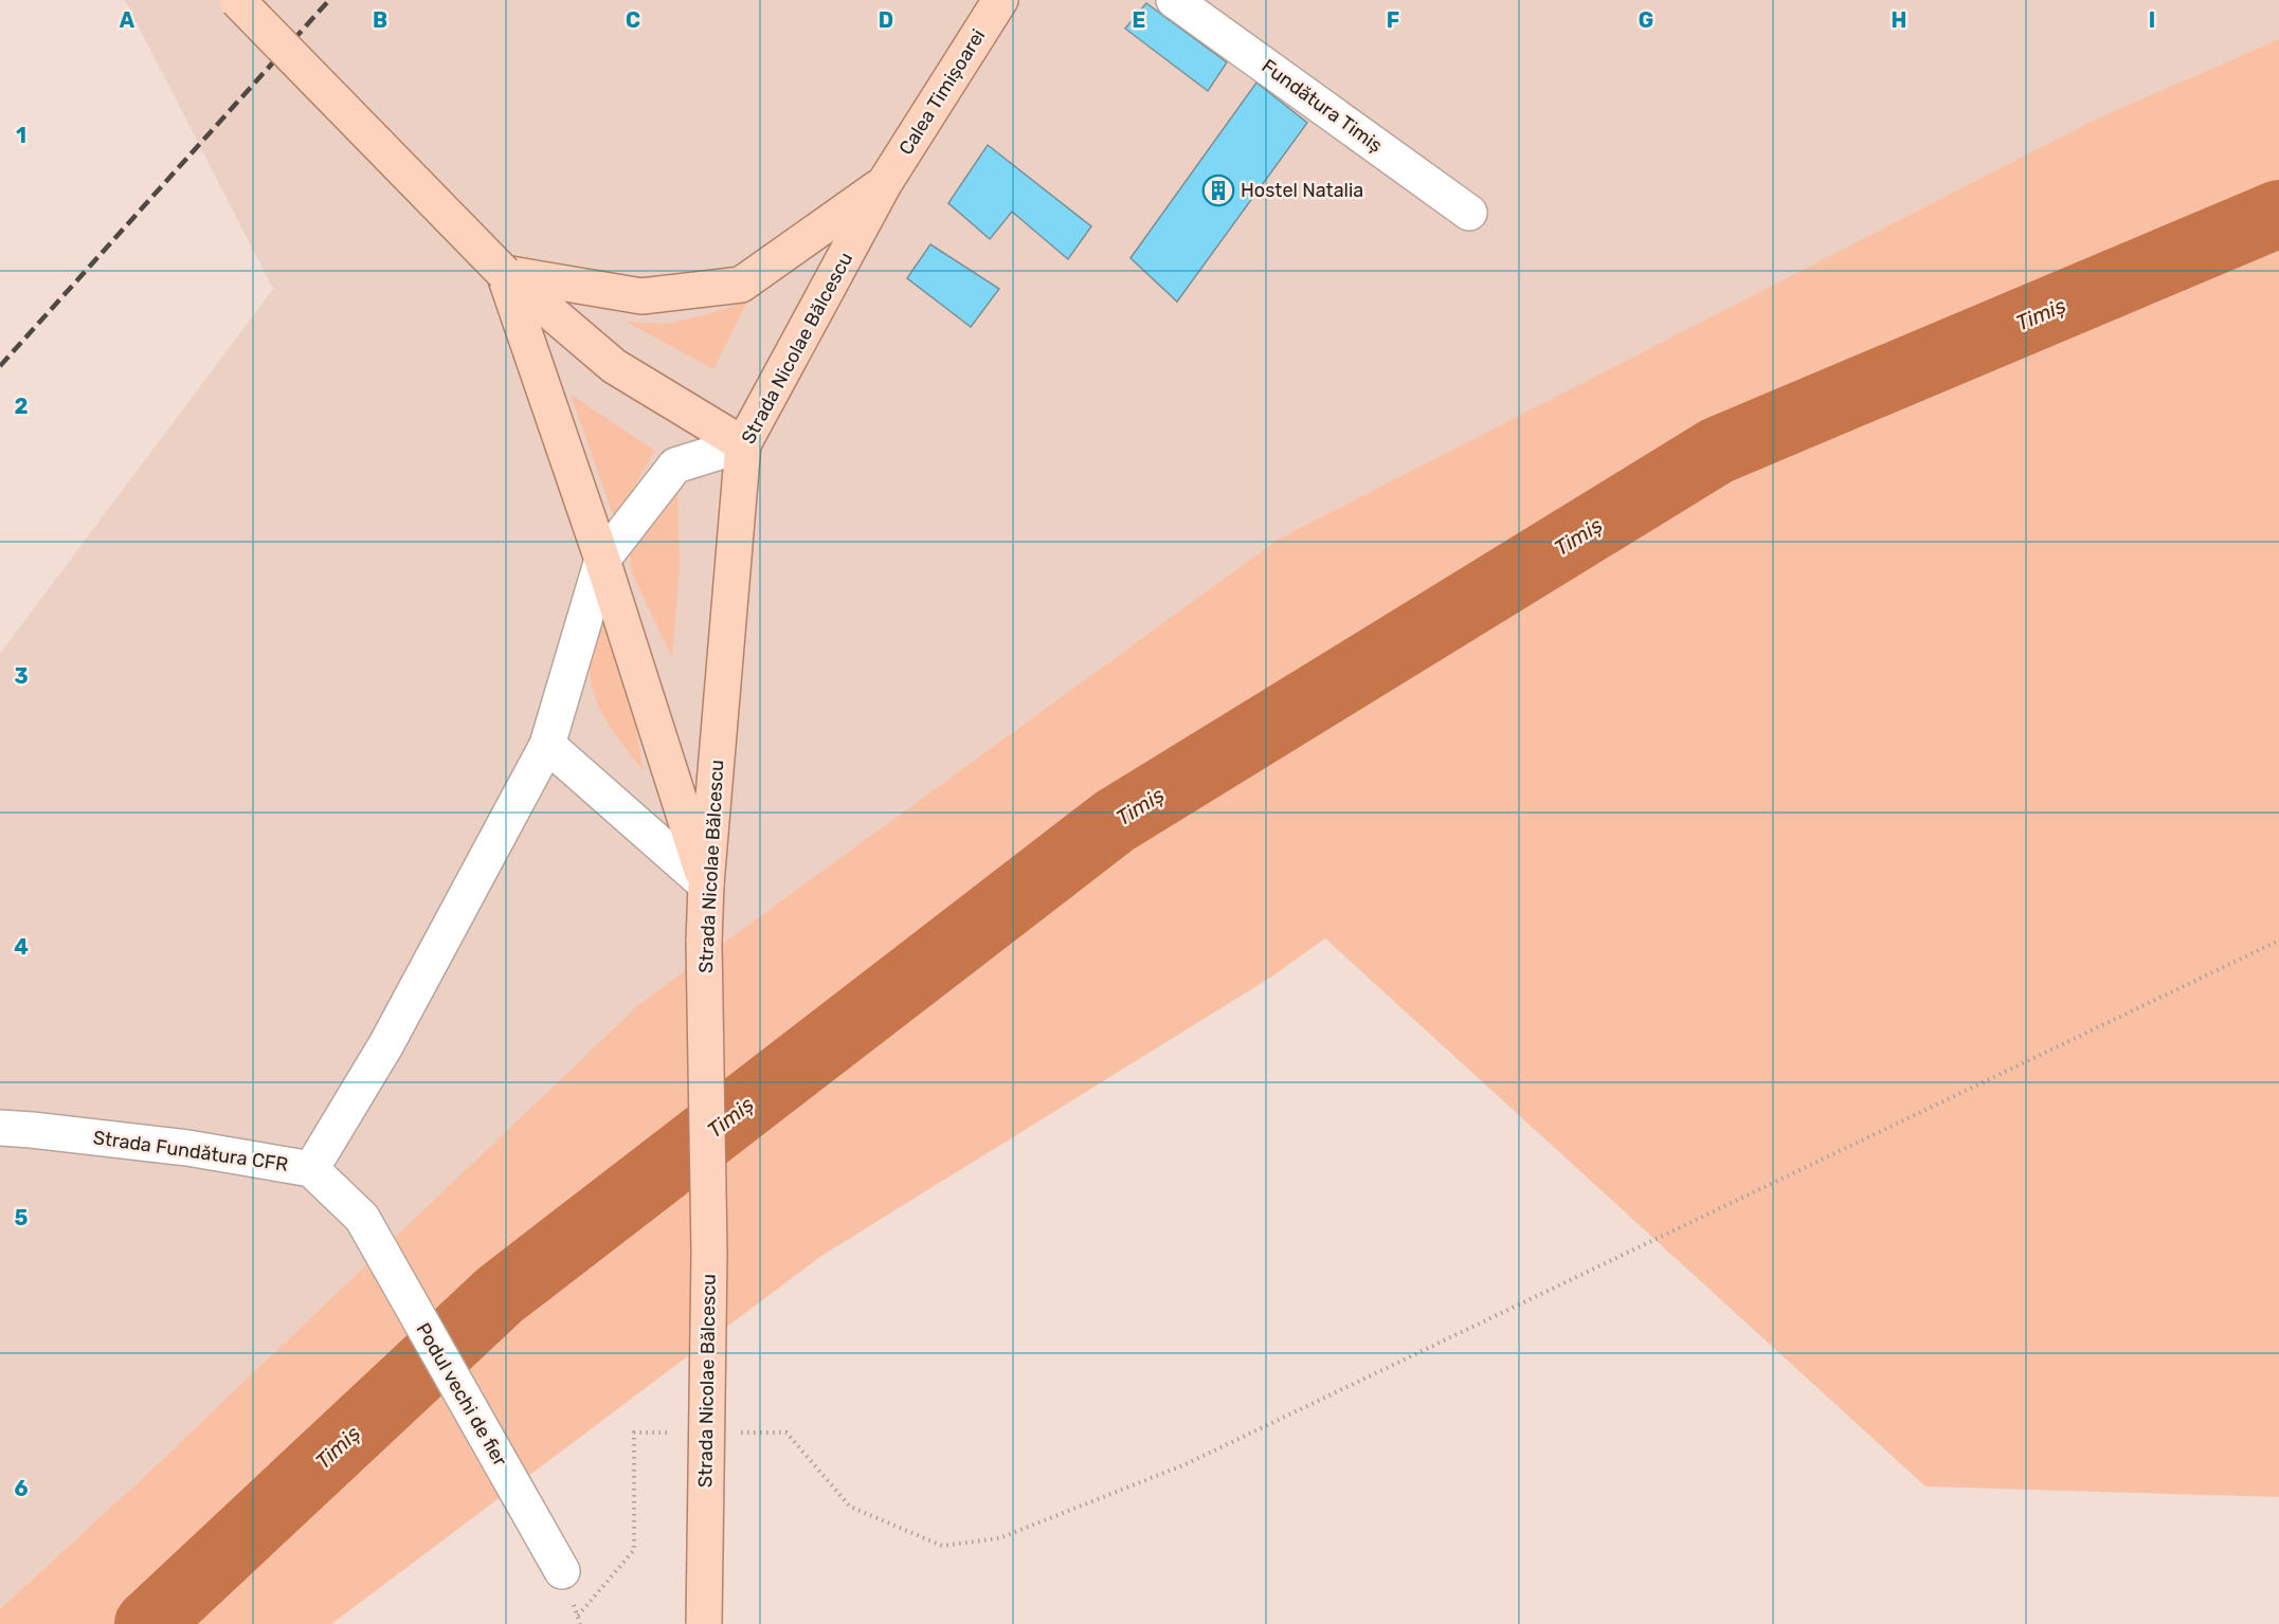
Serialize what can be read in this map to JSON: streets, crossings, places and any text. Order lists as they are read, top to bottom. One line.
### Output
{"streets":{"main road":["Calea Timișoarei","Strada Nicolae Bălcescu"],"street":["Fundătura Timiș","Strada Fundătura CFR","Podul vechi de fier"]},"crossings":[["Calea Timișoarei","Strada Nicolae Bălcescu"],["Strada Fundătura CFR","Podul vechi de fier"]],"water":["Timiș"],"places":{"building":["Hostel Natalia"]},"grid":{"columns":["A","B","C","D","E","F","G","H","I"],"rows":["1","2","3","4","5","6"]}}
